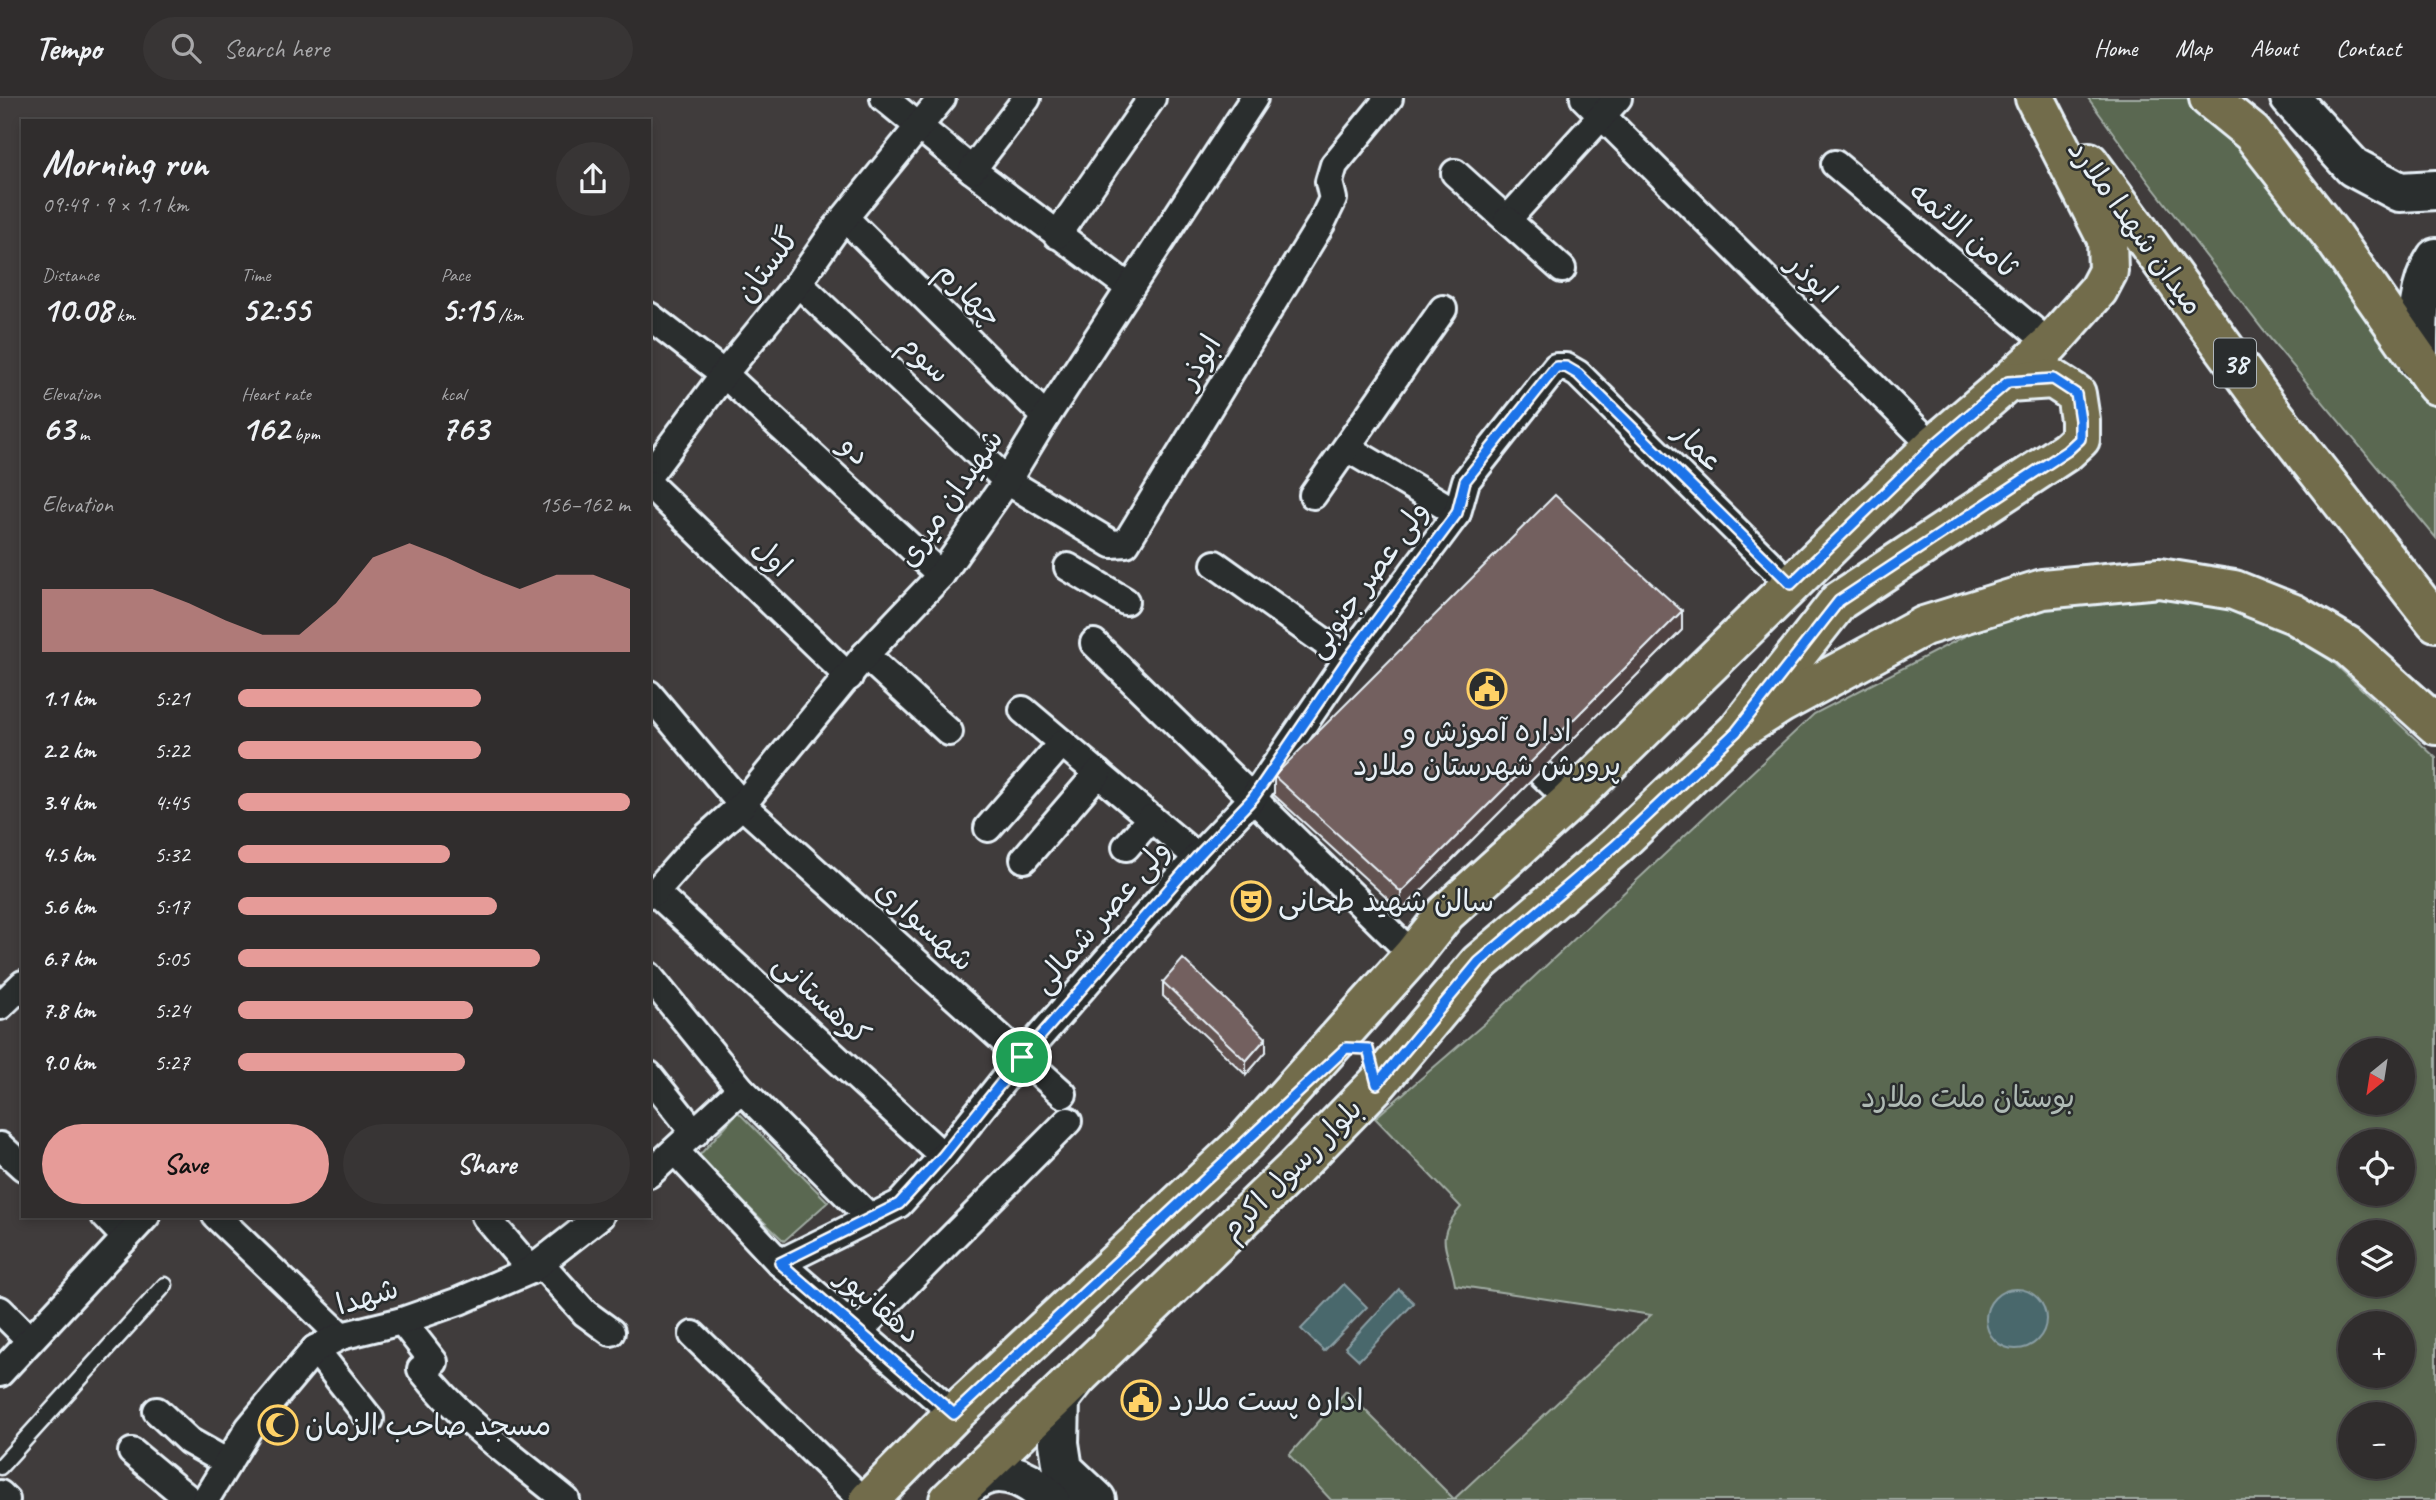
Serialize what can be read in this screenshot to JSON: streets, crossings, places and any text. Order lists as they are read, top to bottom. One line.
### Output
{"streets":{"main road":["میدان شهدا ملارد","38","بلوار رسول اکرم"],"street":["ثامن الائمه","گلستان","ابوذر","چهارم","سوم","عمار","دو","شهیدان میری","اول","ولی عصر جنوبی","ولی عصر شمالی","شهسواری","کوهستانی","شهدا","دهقانپور"]},"crossings":[["ثامن الائمه","بلوار رسول اکرم"],["گلستان","چهارم"],["گلستان","سوم"],["گلستان","دو"],["ابوذر","بلوار رسول اکرم"],["چهارم","شهیدان میری"],["سوم","شهیدان میری"],["عمار","ولی عصر جنوبی"],["عمار","بلوار رسول اکرم"],["دو","شهیدان میری"],["شهیدان میری","اول"],["شهیدان میری","شهسواری"],["شهیدان میری","کوهستانی"],["ولی عصر جنوبی","ولی عصر شمالی"],["ولی عصر شمالی","شهسواری"],["ولی عصر شمالی","کوهستانی"],["ولی عصر شمالی","دهقانپور"],["بلوار رسول اکرم","دهقانپور"]],"parks":["بوستان ملت ملارد"],"places":{"public building":["اداره آموزش و پرورش شهرستان ملارد","اداره پست ملارد"],"theatre":["سالن شهید طحانی"],"mosque":["مسجد صاحب الزمان"]},"north":"bottom left","page":{"header":"Tempo","search":"Search here","nav":["Home","Map","About","Contact"],"heading":["Morning run","09:49 · 9 × 1.1 km"],"stats":[["Distance","10.08 km"],["Time","52:55"],["Pace","5:15 /km"],["Elevation","63 m"],["Heart rate","162 bpm"],["kcal","763"]],"chart":["Elevation","156–162 m"],"list":[{"name":"1.1 km","note":"5:21"},{"name":"2.2 km","note":"5:22"},{"name":"3.4 km","note":"4:45"},{"name":"4.5 km","note":"5:32"},{"name":"5.6 km","note":"5:17"},{"name":"6.7 km","note":"5:05"},{"name":"7.8 km","note":"5:24"},{"name":"9.0 km","note":"5:27"}],"map_buttons":["+","−"],"buttons":["Save","Share"]}}
